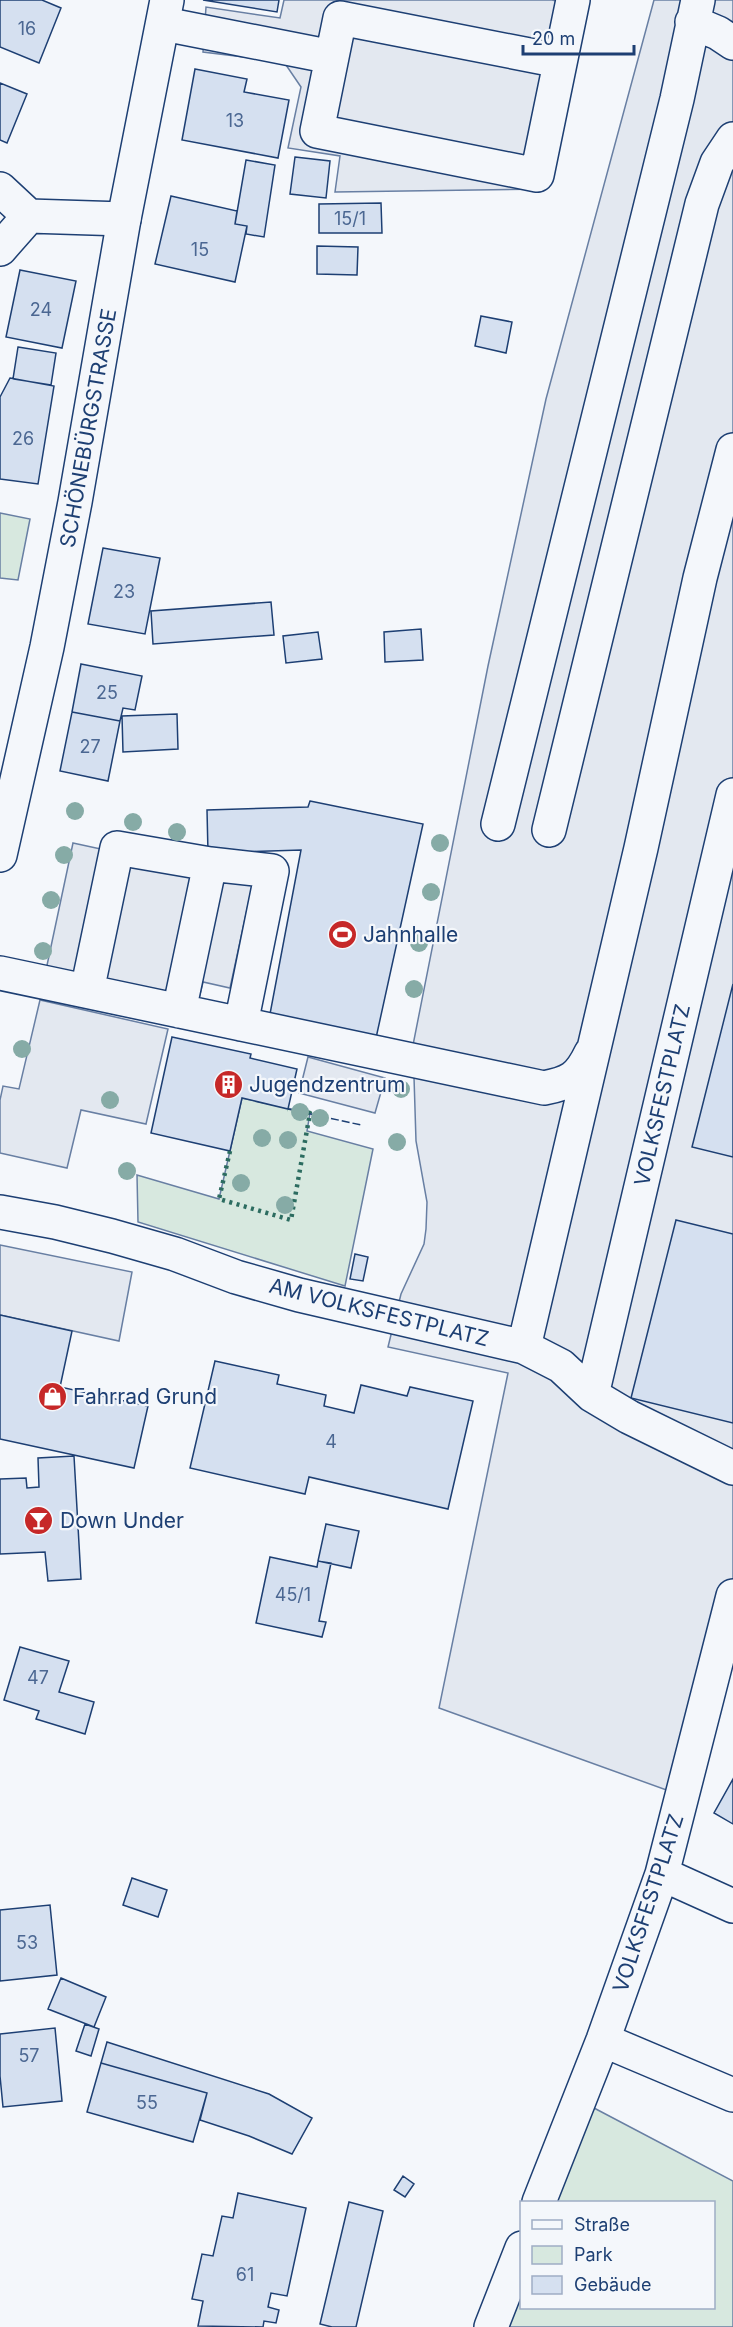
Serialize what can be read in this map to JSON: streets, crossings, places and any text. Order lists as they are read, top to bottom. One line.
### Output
{"streets":{"street":["SCHÖNEBÜRGSTRASSE","VOLKSFESTPLATZ","AM VOLKSFESTPLATZ"]},"crossings":[["VOLKSFESTPLATZ","AM VOLKSFESTPLATZ"]],"places":{"sports":["Jahnhalle"],"building":["Jugendzentrum"],"shop":["Fahrrad Grund"],"bar":["Down Under"]},"house_numbers":["16","13","15/1","15","24","26","23","25","27","4","45/1","47","53","57","55","61"],"legend":["Straße","Park","Gebäude"],"scale_bar":"20 m"}
